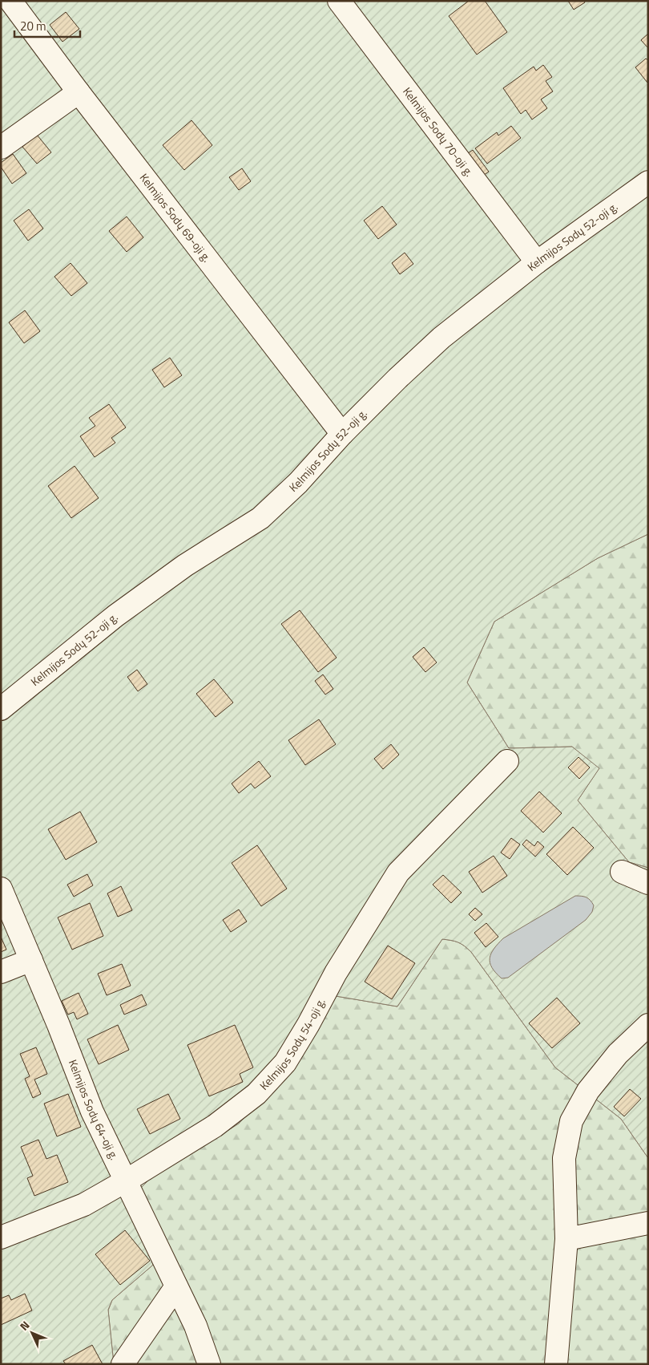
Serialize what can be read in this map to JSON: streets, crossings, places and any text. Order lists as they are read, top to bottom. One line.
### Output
{"streets":{"street":["Kelmijos Sodų 70-oji g.","Kelmijos Sodų 69-oji g.","Kelmijos Sodų 52-oji g.","Kelmijos Sodų 54-oji g.","Kelmijos Sodų 64-oji g."]},"crossings":[["Kelmijos Sodų 70-oji g.","Kelmijos Sodų 52-oji g."],["Kelmijos Sodų 69-oji g.","Kelmijos Sodų 52-oji g."],["Kelmijos Sodų 54-oji g.","Kelmijos Sodų 64-oji g."]],"scale_bar":"20 m","north":"top left"}
